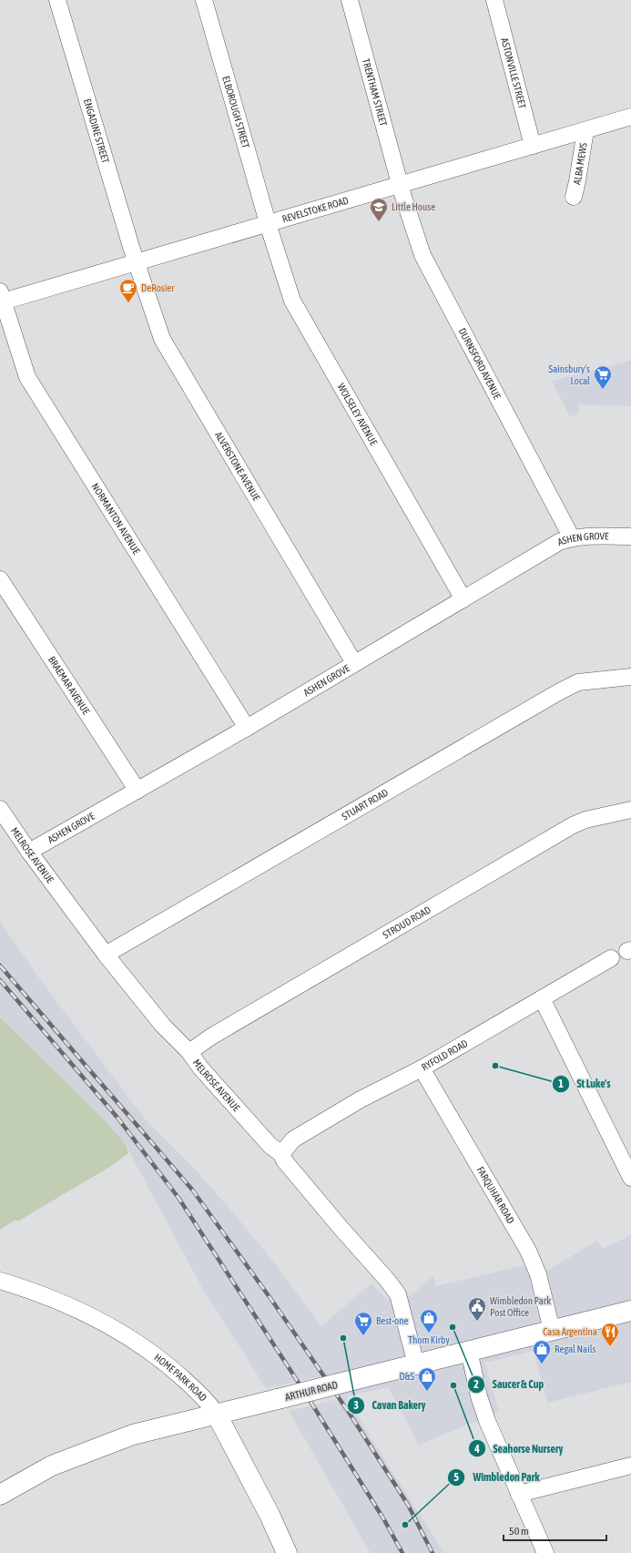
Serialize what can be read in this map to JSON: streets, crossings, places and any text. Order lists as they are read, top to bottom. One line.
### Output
{"streets":{"street":["ASTONVILLE STREET","TRENTHAM STREET","ELBOROUGH STREET","ENGADINE STREET","ALBA MEWS","REVELSTOKE ROAD","DURNSFORD AVENUE","WOLSELEY AVENUE","ALVERSTONE AVENUE","NORMANTON AVENUE","ASHEN GROVE","BRAEMAR AVENUE","STUART ROAD","MELROSE AVENUE","STROUD ROAD","RYFOLD ROAD","FARQUHAR ROAD","HOME PARK ROAD","ARTHUR ROAD"]},"crossings":[["ASTONVILLE STREET","REVELSTOKE ROAD"],["TRENTHAM STREET","REVELSTOKE ROAD"],["TRENTHAM STREET","DURNSFORD AVENUE"],["ELBOROUGH STREET","REVELSTOKE ROAD"],["ELBOROUGH STREET","WOLSELEY AVENUE"],["ENGADINE STREET","REVELSTOKE ROAD"],["ENGADINE STREET","ALVERSTONE AVENUE"],["ALBA MEWS","REVELSTOKE ROAD"],["REVELSTOKE ROAD","DURNSFORD AVENUE"],["REVELSTOKE ROAD","WOLSELEY AVENUE"],["REVELSTOKE ROAD","ALVERSTONE AVENUE"],["REVELSTOKE ROAD","NORMANTON AVENUE"],["DURNSFORD AVENUE","ASHEN GROVE"],["WOLSELEY AVENUE","ASHEN GROVE"],["ALVERSTONE AVENUE","ASHEN GROVE"],["NORMANTON AVENUE","ASHEN GROVE"],["ASHEN GROVE","BRAEMAR AVENUE"],["ASHEN GROVE","MELROSE AVENUE"],["STUART ROAD","MELROSE AVENUE"],["MELROSE AVENUE","STROUD ROAD"],["MELROSE AVENUE","RYFOLD ROAD"],["MELROSE AVENUE","ARTHUR ROAD"],["RYFOLD ROAD","FARQUHAR ROAD"],["FARQUHAR ROAD","ARTHUR ROAD"],["HOME PARK ROAD","ARTHUR ROAD"]],"places":{"school or university":["Little House"],"cafe":["DeRosier"],"supermarket":["Sainsbury's Local","Best-one"],"other":["St Luke's","Saucer & Cup","Cavan Bakery","Seahorse Nursery","Wimbledon Park"],"public building":["Wimbledon Park Post Office"],"shop":["Thom Kirby","Regal Nails","D&S"],"restaurant":["Casa Argentina"]},"scale_bar":"50 m"}
